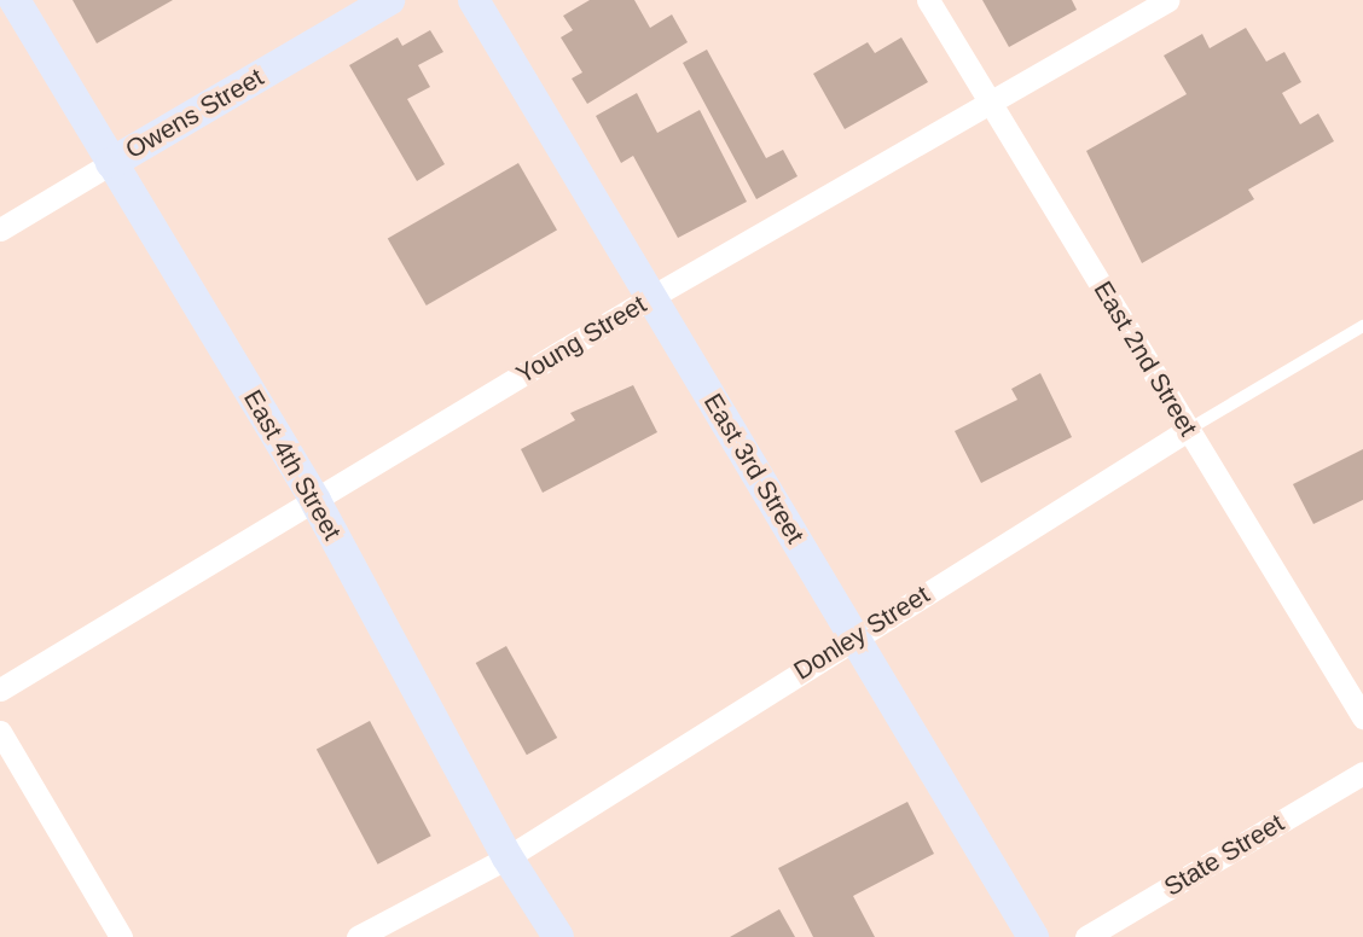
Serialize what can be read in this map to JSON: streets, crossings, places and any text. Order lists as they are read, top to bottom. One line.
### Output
{"streets":{"main road":["Owens Street","East 4th Street","East 3rd Street"],"street":["Young Street","East 2nd Street","Donley Street","State Street"]},"crossings":[["Owens Street","East 4th Street"],["Young Street","East 2nd Street"],["Young Street","East 4th Street"],["Young Street","East 3rd Street"],["East 2nd Street","Donley Street"],["East 4th Street","Donley Street"],["East 3rd Street","Donley Street"]]}
